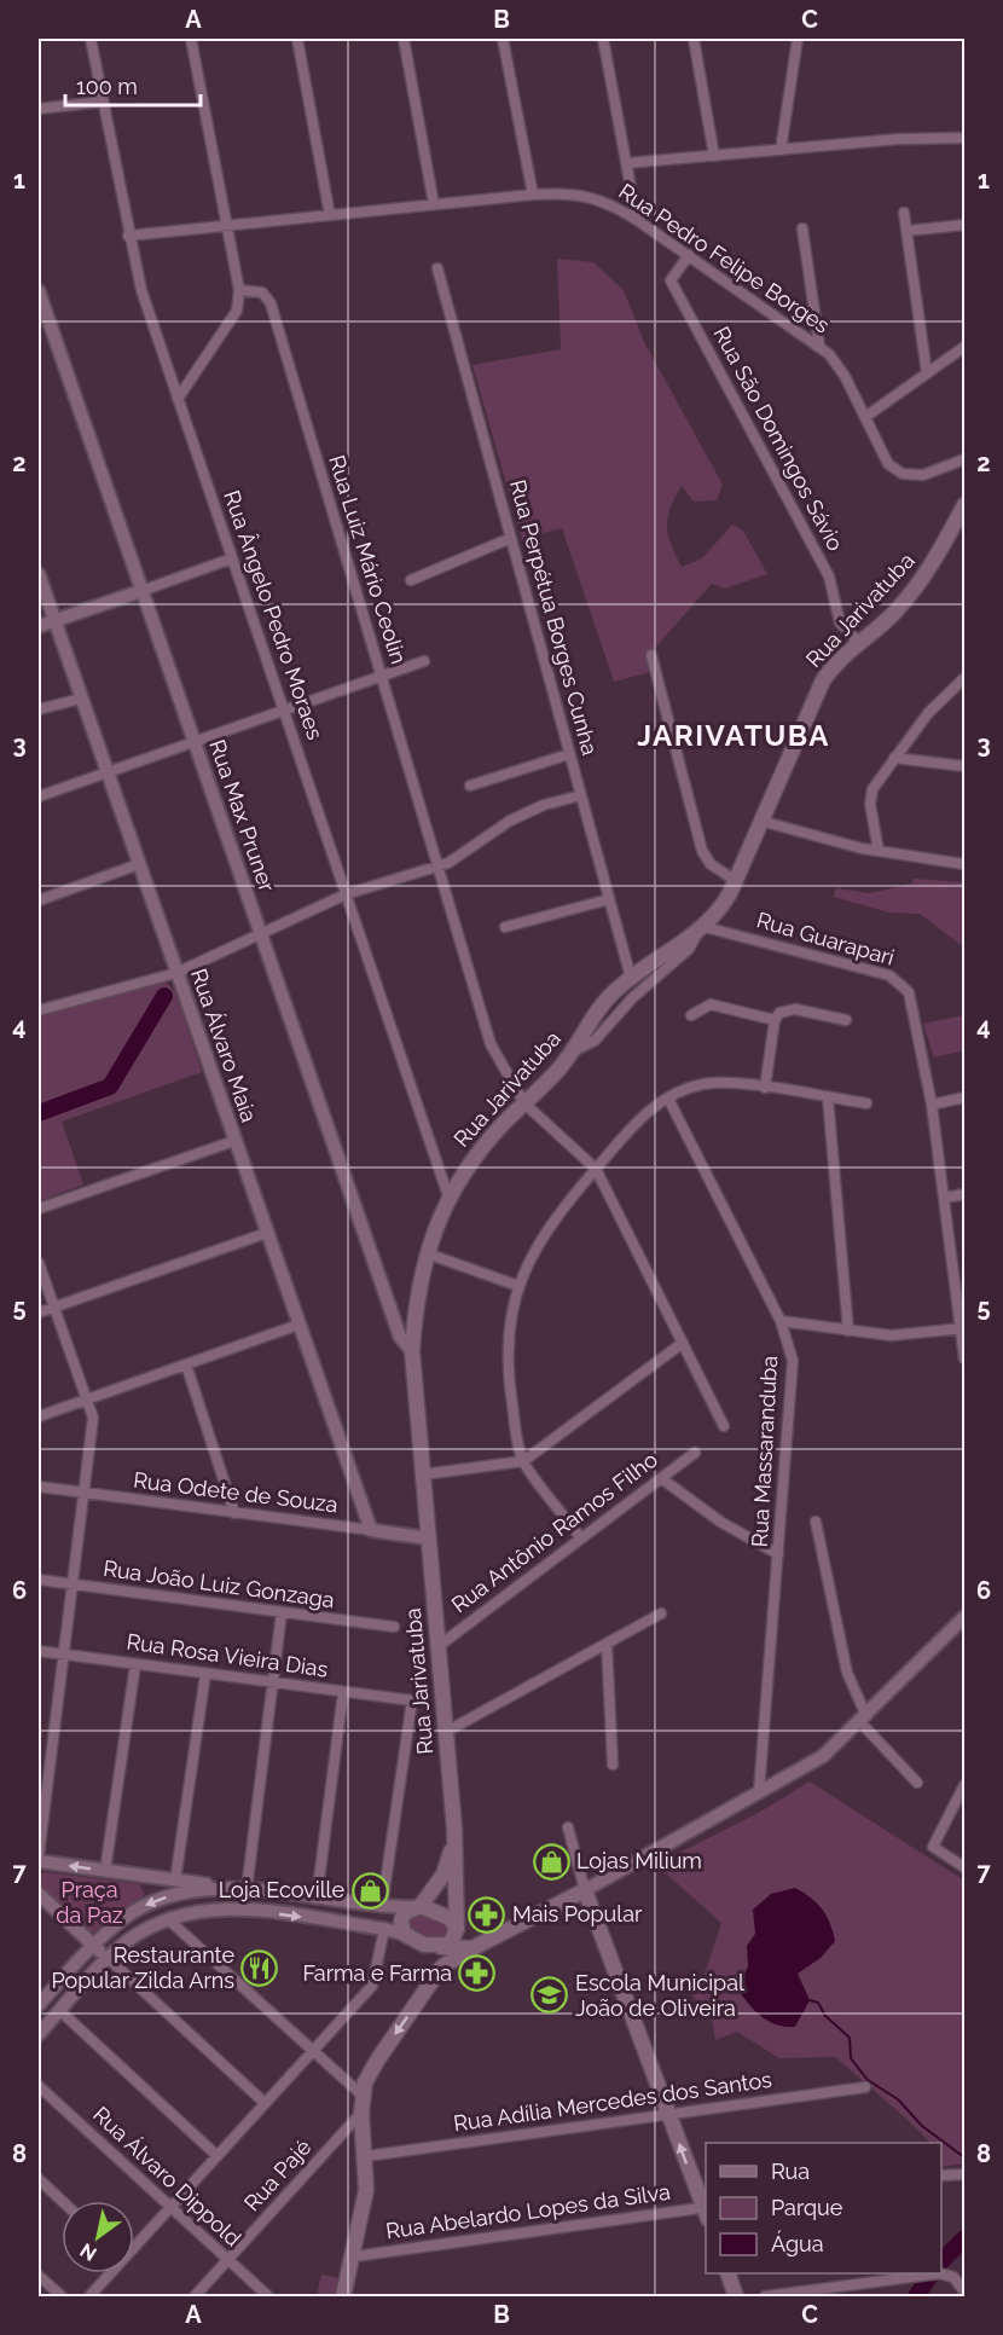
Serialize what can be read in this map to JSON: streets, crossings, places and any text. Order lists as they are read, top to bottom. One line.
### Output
{"streets":{"main road":["Rua Jarivatuba"],"street":["Rua Pedro Felipe Borges","Rua São Domingos Sávio","Rua Luiz Mário Ceolin","Rua Ângelo Pedro Moraes","Rua Perpétua Borges Cunha","Rua Max Pruner","Rua Guarapari","Rua Álvaro Maia","Rua Massaranduba","Rua Odete de Souza","Rua Antônio Ramos Filho","Rua João Luiz Gonzaga","Rua Rosa Vieira Dias","Rua Adília Mercedes dos Santos","Rua Pajé","Rua Álvaro Dippold","Rua Abelardo Lopes da Silva"]},"crossings":[["Rua Pedro Felipe Borges","Rua São Domingos Sávio"],["Rua Pedro Felipe Borges","Rua Ângelo Pedro Moraes"],["Rua São Domingos Sávio","Rua Jarivatuba"],["Rua Luiz Mário Ceolin","Rua Jarivatuba"],["Rua Jarivatuba","Rua Ângelo Pedro Moraes"],["Rua Jarivatuba","Rua Perpétua Borges Cunha"],["Rua Jarivatuba","Rua Max Pruner"],["Rua Jarivatuba","Rua Guarapari"],["Rua Jarivatuba","Rua Odete de Souza"],["Rua Jarivatuba","Rua Antônio Ramos Filho"],["Rua Álvaro Maia","Rua Odete de Souza"],["Rua Pajé","Rua Álvaro Dippold"]],"districts":["JARIVATUBA"],"parks":["Praça da Paz"],"places":{"shop":["Lojas Milium","Loja Ecoville"],"pharmacy":["Mais Popular","Farma e Farma"],"restaurant":["Restaurante Popular Zilda Arns"],"school or university":["Escola Municipal João de Oliveira"]},"legend":["Rua","Parque","Água"],"scale_bar":"100 m","north":"bottom left","grid":{"columns":["A","B","C"],"rows":["1","2","3","4","5","6","7","8"]}}
